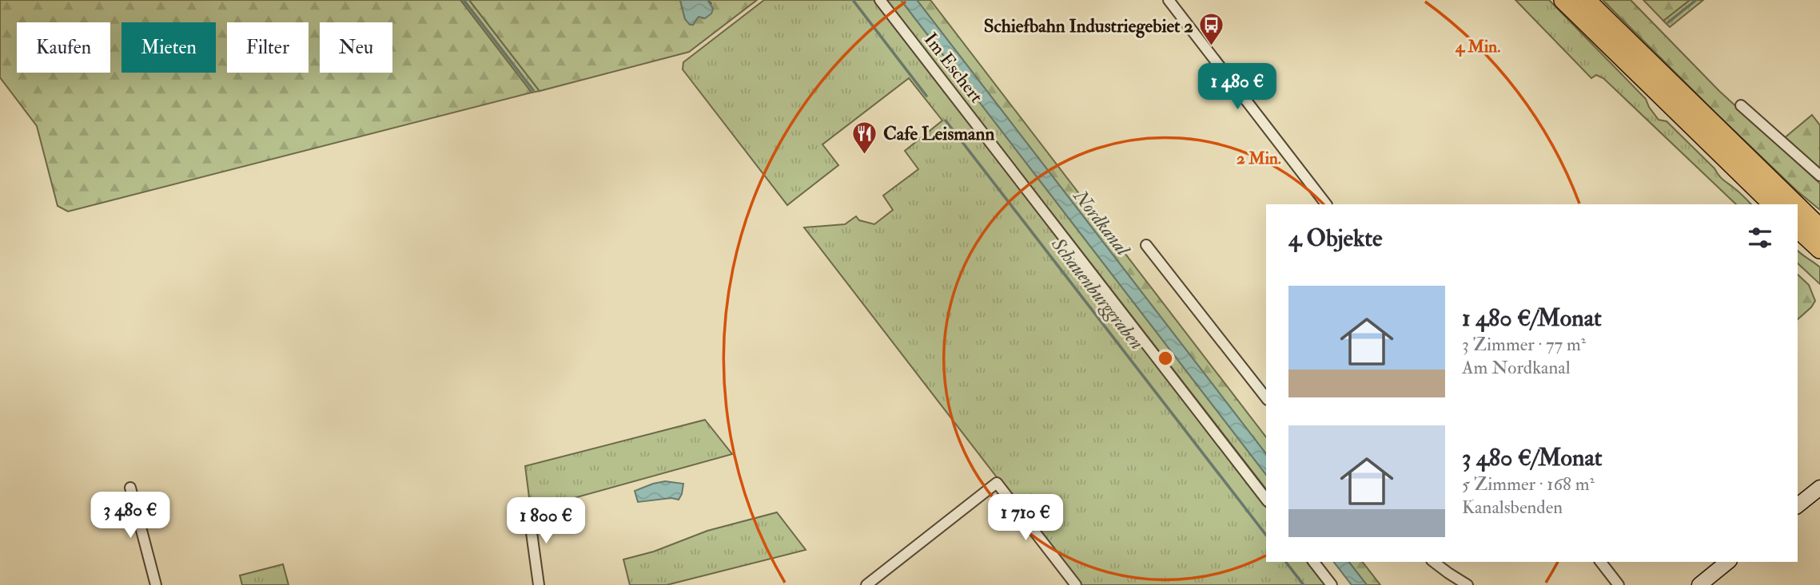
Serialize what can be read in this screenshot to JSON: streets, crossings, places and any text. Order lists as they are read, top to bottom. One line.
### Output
{"streets":{"street":["Im Eschert"]},"water":["Nordkanal","Schauenburggraben"],"places":{"bus stop":["Schiefbahn Industriegebiet 2"],"restaurant":["Cafe Leismann"]},"page":{"chip":["Kaufen","Mieten","Filter","Neu"],"price":["1 480 €","3 480 €","1 710 €","1 800 €"],"heading":"4 Objekte","list":[{"name":"1 480 €/Monat","note":"3 Zimmer · 77 m² · Am Nordkanal"},{"name":"3 480 €/Monat","note":"5 Zimmer · 168 m² · Kanalsbenden"}]},"rings":["4 Min.","2 Min."]}
